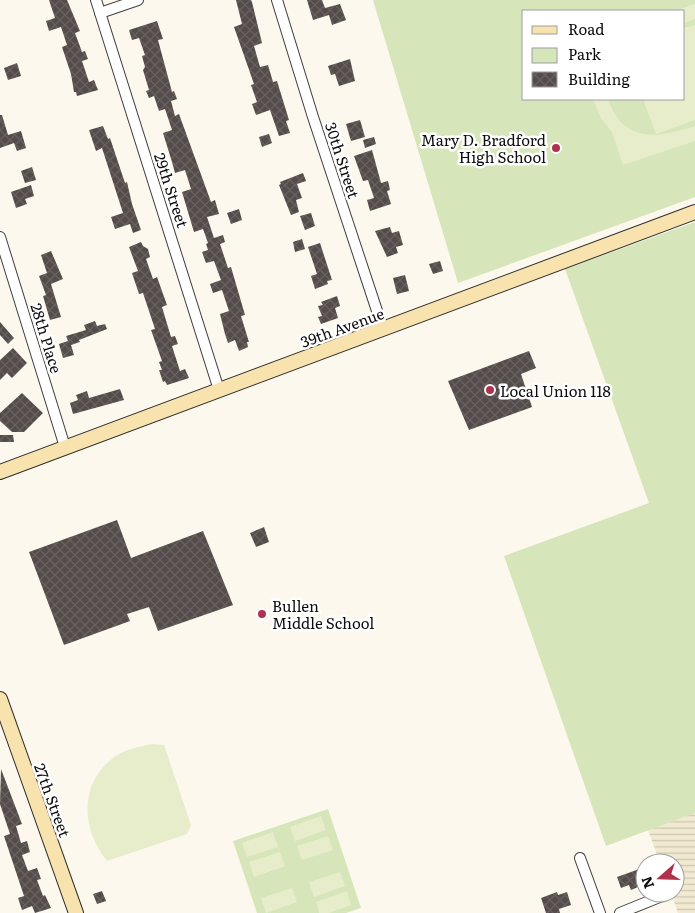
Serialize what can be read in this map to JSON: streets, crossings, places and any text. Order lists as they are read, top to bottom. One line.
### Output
{"streets":{"street":["30th Street","29th Street","39th Avenue","28th Place","27th Street"]},"crossings":[["30th Street","39th Avenue"],["29th Street","39th Avenue"],["39th Avenue","28th Place"]],"places":["Mary D. Bradford High School","Local Union 118","Bullen Middle School"],"legend":["Road","Park","Building"],"north":"left"}
